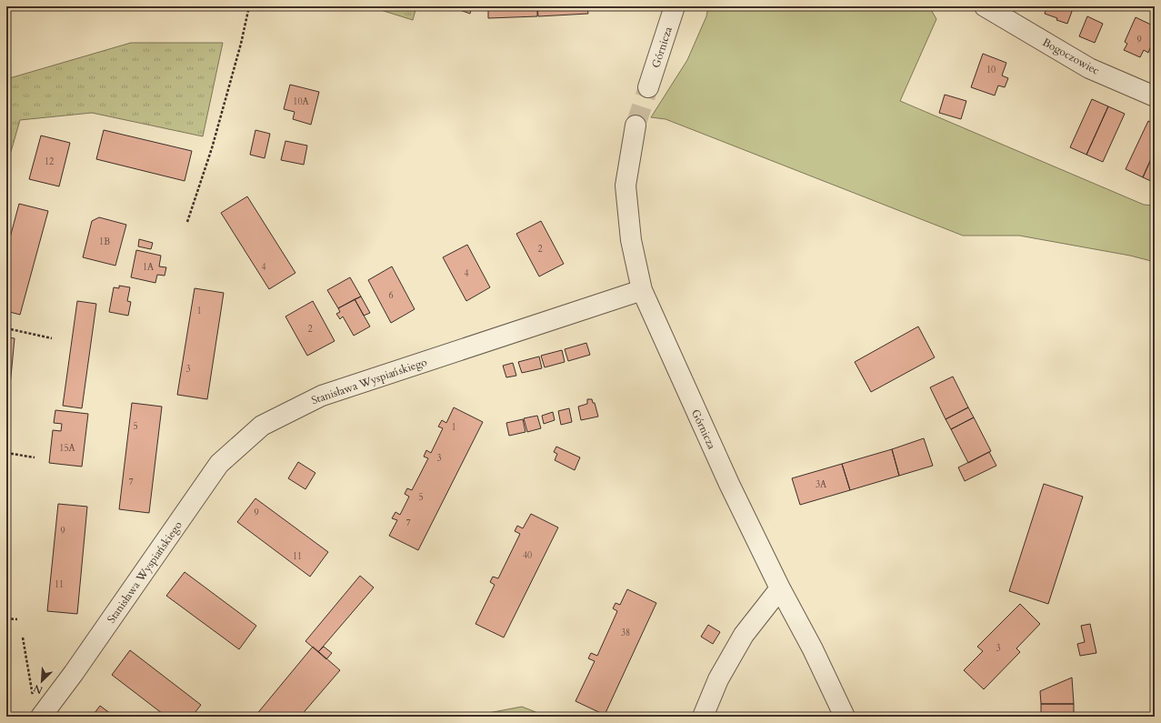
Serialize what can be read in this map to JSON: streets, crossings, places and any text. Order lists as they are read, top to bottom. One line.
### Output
{"streets":{"street":["Górnicza","Bogoczowiec","Stanisława Wyspiańskiego"]},"crossings":[["Górnicza","Stanisława Wyspiańskiego"]],"house_numbers":["9","10","10A","12","1B","2","1A","4","4","6","1","2","3","5","1","15A","3","7","3A","5","9","7","9","40","11","11","38","3"],"north":"bottom left"}
